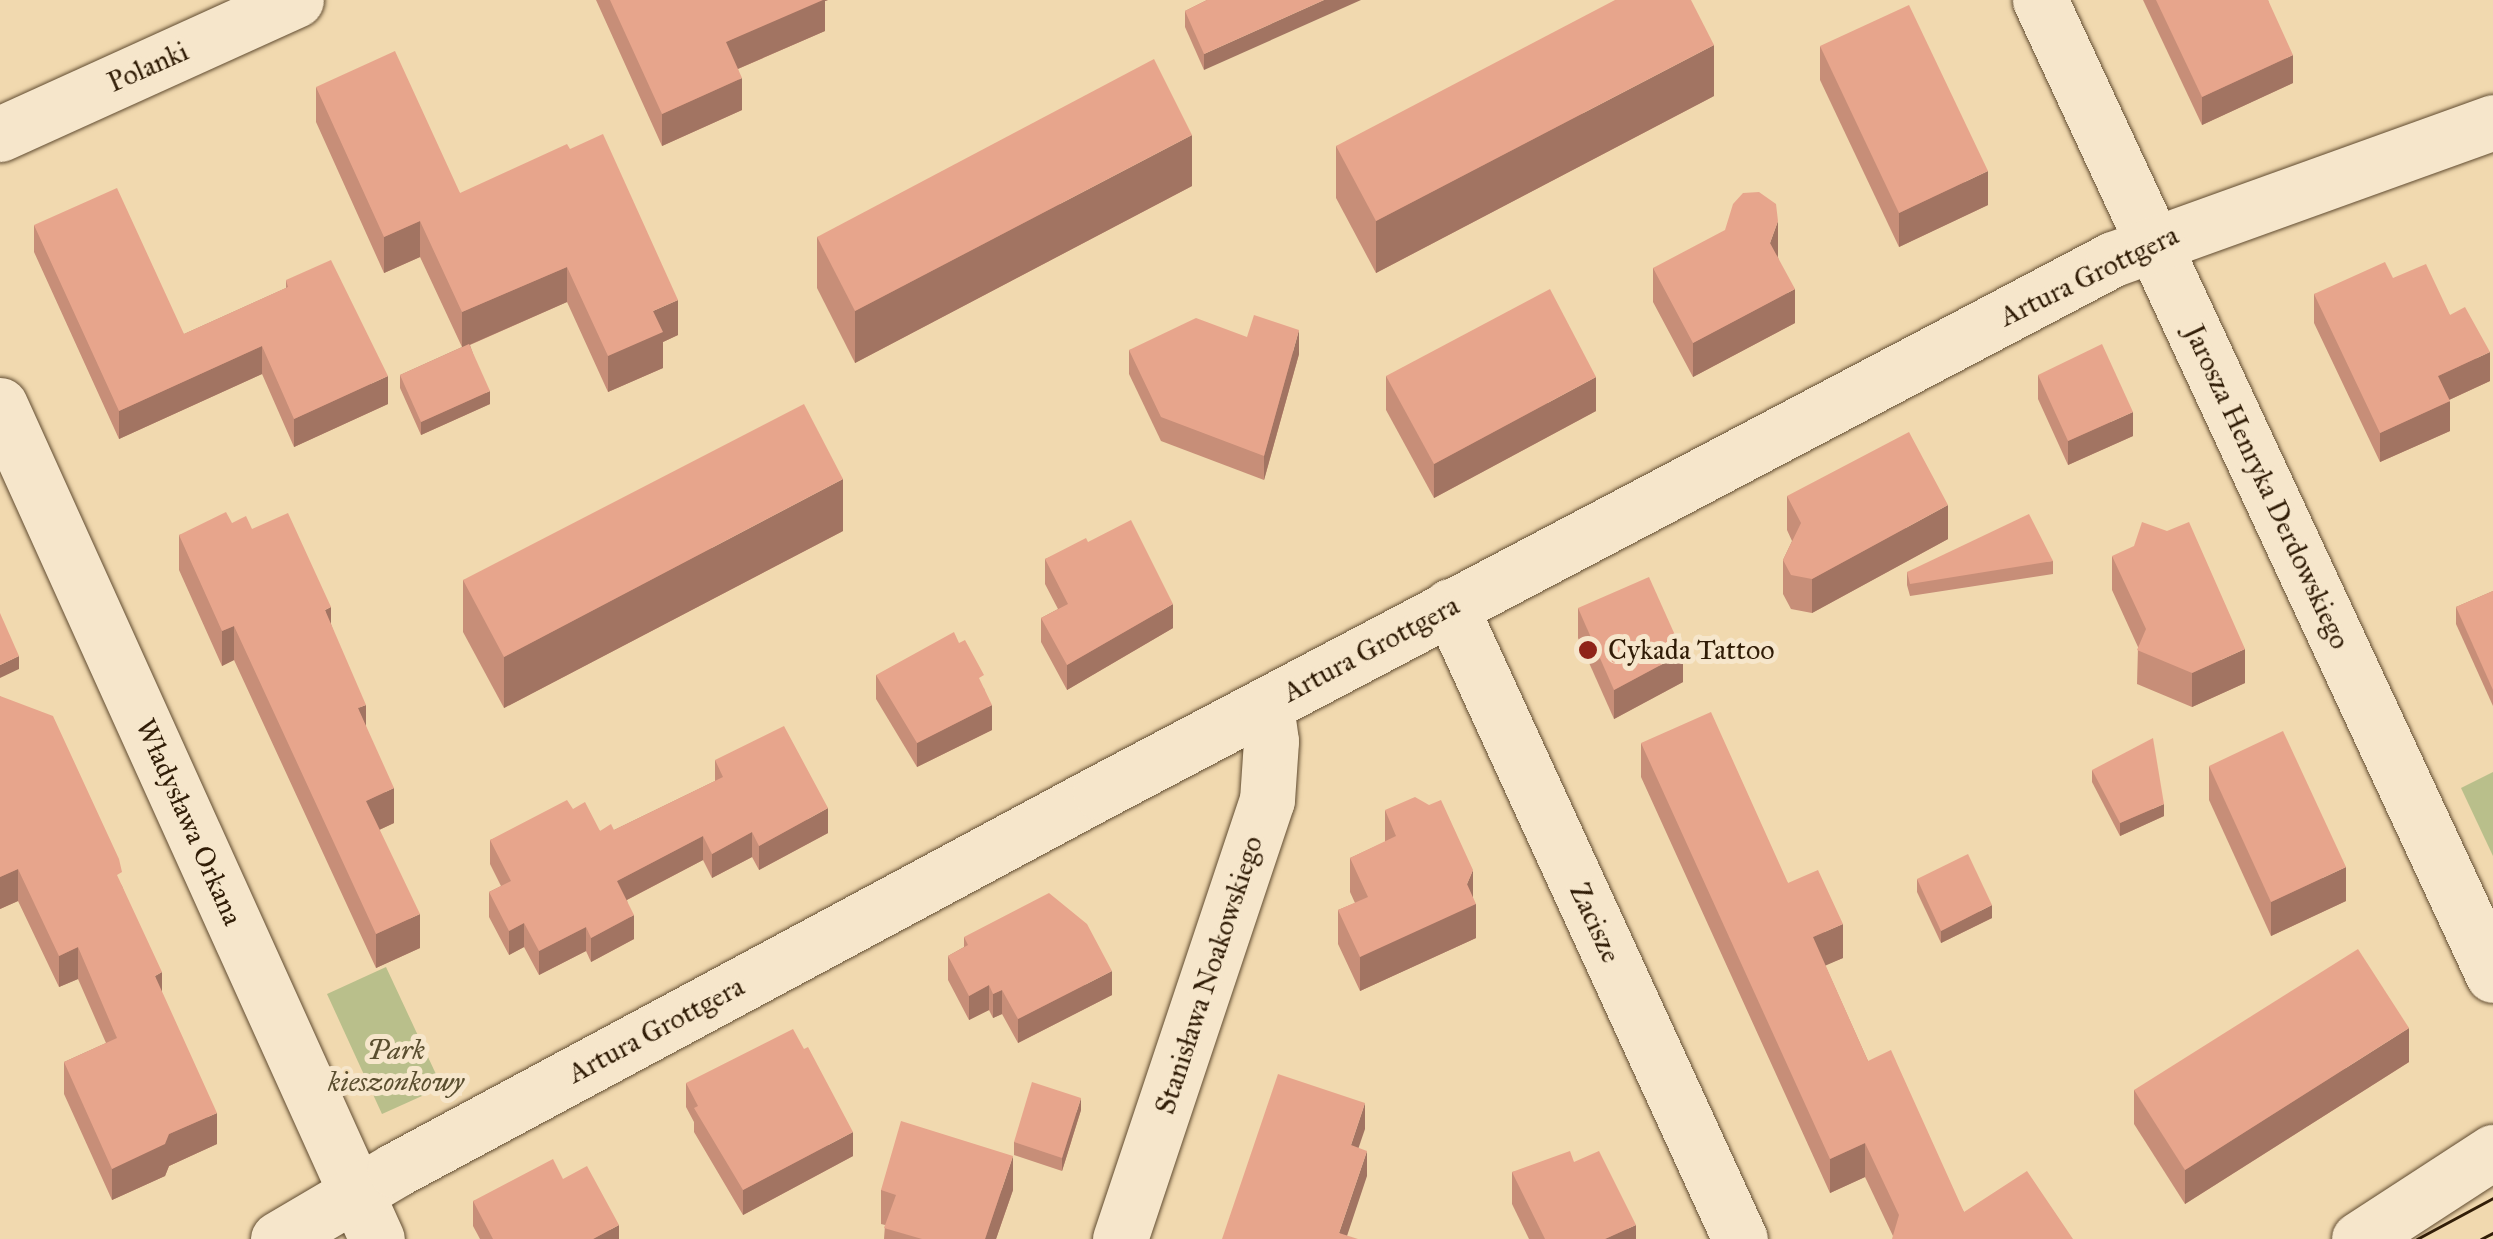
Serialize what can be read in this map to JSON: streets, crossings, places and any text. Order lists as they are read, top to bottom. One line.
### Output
{"streets":{"street":["Polanki","Artura Grottgera","Jarosza Henryka Derdowskiego","Władysława Orkana","Zacisze","Stanisława Noakowskiego"]},"crossings":[["Artura Grottgera","Jarosza Henryka Derdowskiego"],["Artura Grottgera","Władysława Orkana"],["Artura Grottgera","Zacisze"],["Artura Grottgera","Stanisława Noakowskiego"]],"parks":["Park kieszonkowy"],"places":["Cykada Tattoo"]}
